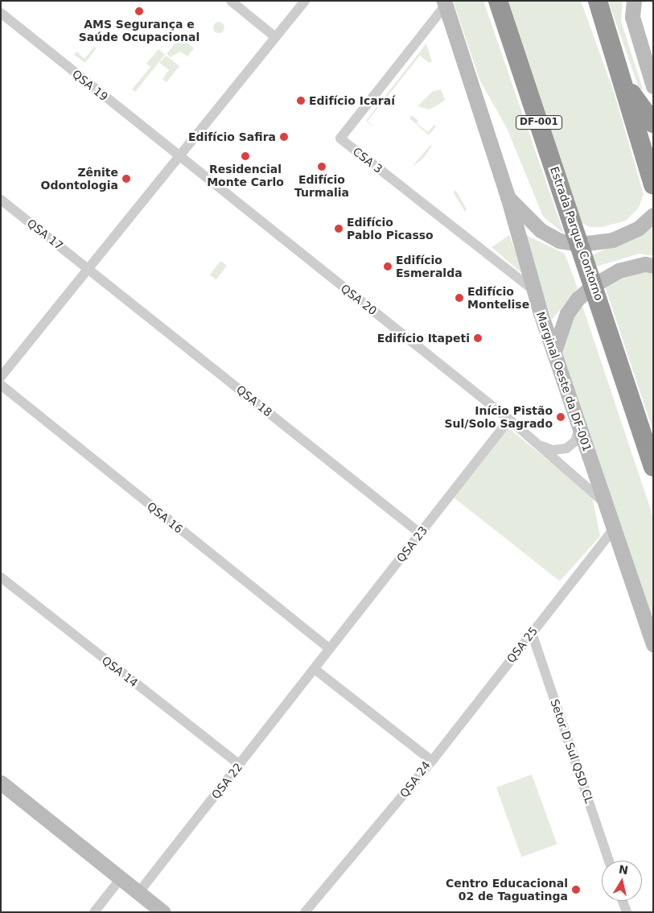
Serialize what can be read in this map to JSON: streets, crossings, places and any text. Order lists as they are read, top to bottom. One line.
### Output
{"streets":{"highway":["DF-001","Estrada Parque Contorno"],"main road":["Marginal Oeste da DF-001"],"street":["QSA 19","CSA 3","QSA 17","QSA 20","QSA 18","QSA 16","QSA 23","QSA 25","QSA 14","Setor D Sul QSD CL","QSA 24","QSA 22"]},"crossings":[["QSA 19","QSA 20"],["CSA 3","Marginal Oeste da DF-001"],["QSA 17","QSA 18"],["QSA 20","Marginal Oeste da DF-001"],["QSA 20","QSA 23"],["Marginal Oeste da DF-001","QSA 25"],["QSA 18","QSA 23"],["QSA 16","QSA 23"],["QSA 23","QSA 24"],["QSA 23","QSA 22"],["QSA 25","Setor D Sul QSD CL"],["QSA 25","QSA 24"],["QSA 14","QSA 22"],["QSA 24","QSA 22"]],"places":["AMS Segurança e Saúde Ocupacional","Edifício Icaraí","Edifício Safira","Residencial Monte Carlo","Edifício Turmalia","Zênite Odontologia","Edifício Pablo Picasso","Edifício Esmeralda","Edifício Montelise","Edifício Itapeti","Início Pistão Sul/Solo Sagrado","Centro Educacional 02 de Taguatinga"],"north":"top"}
